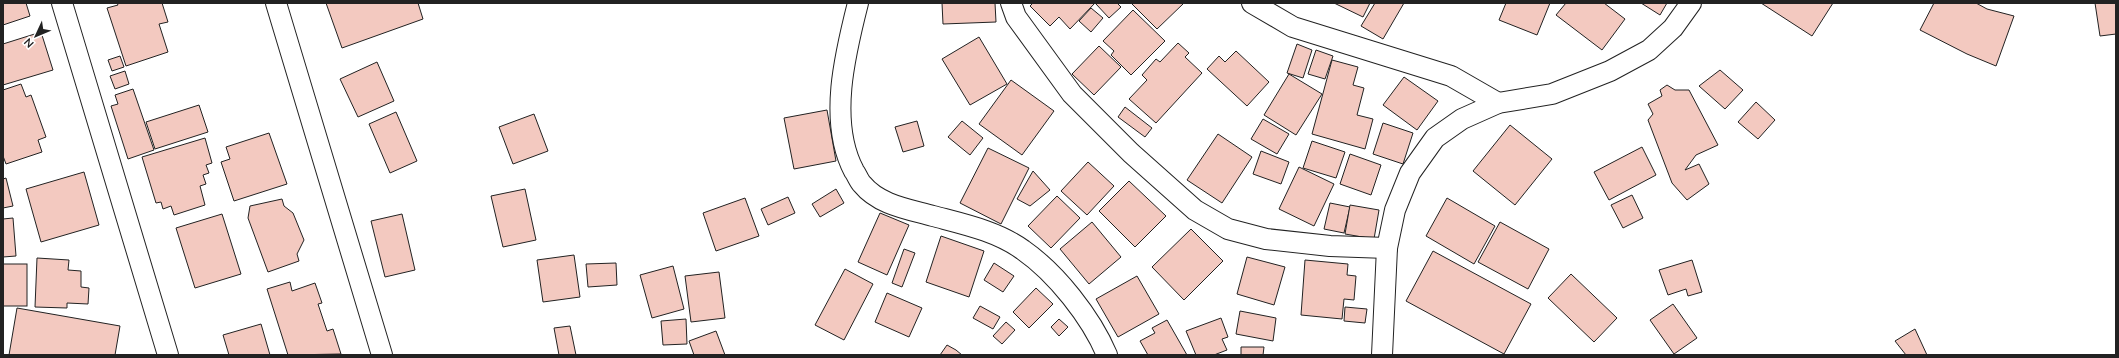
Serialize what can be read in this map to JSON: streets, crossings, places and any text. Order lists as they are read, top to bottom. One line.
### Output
{"north":"bottom left"}
